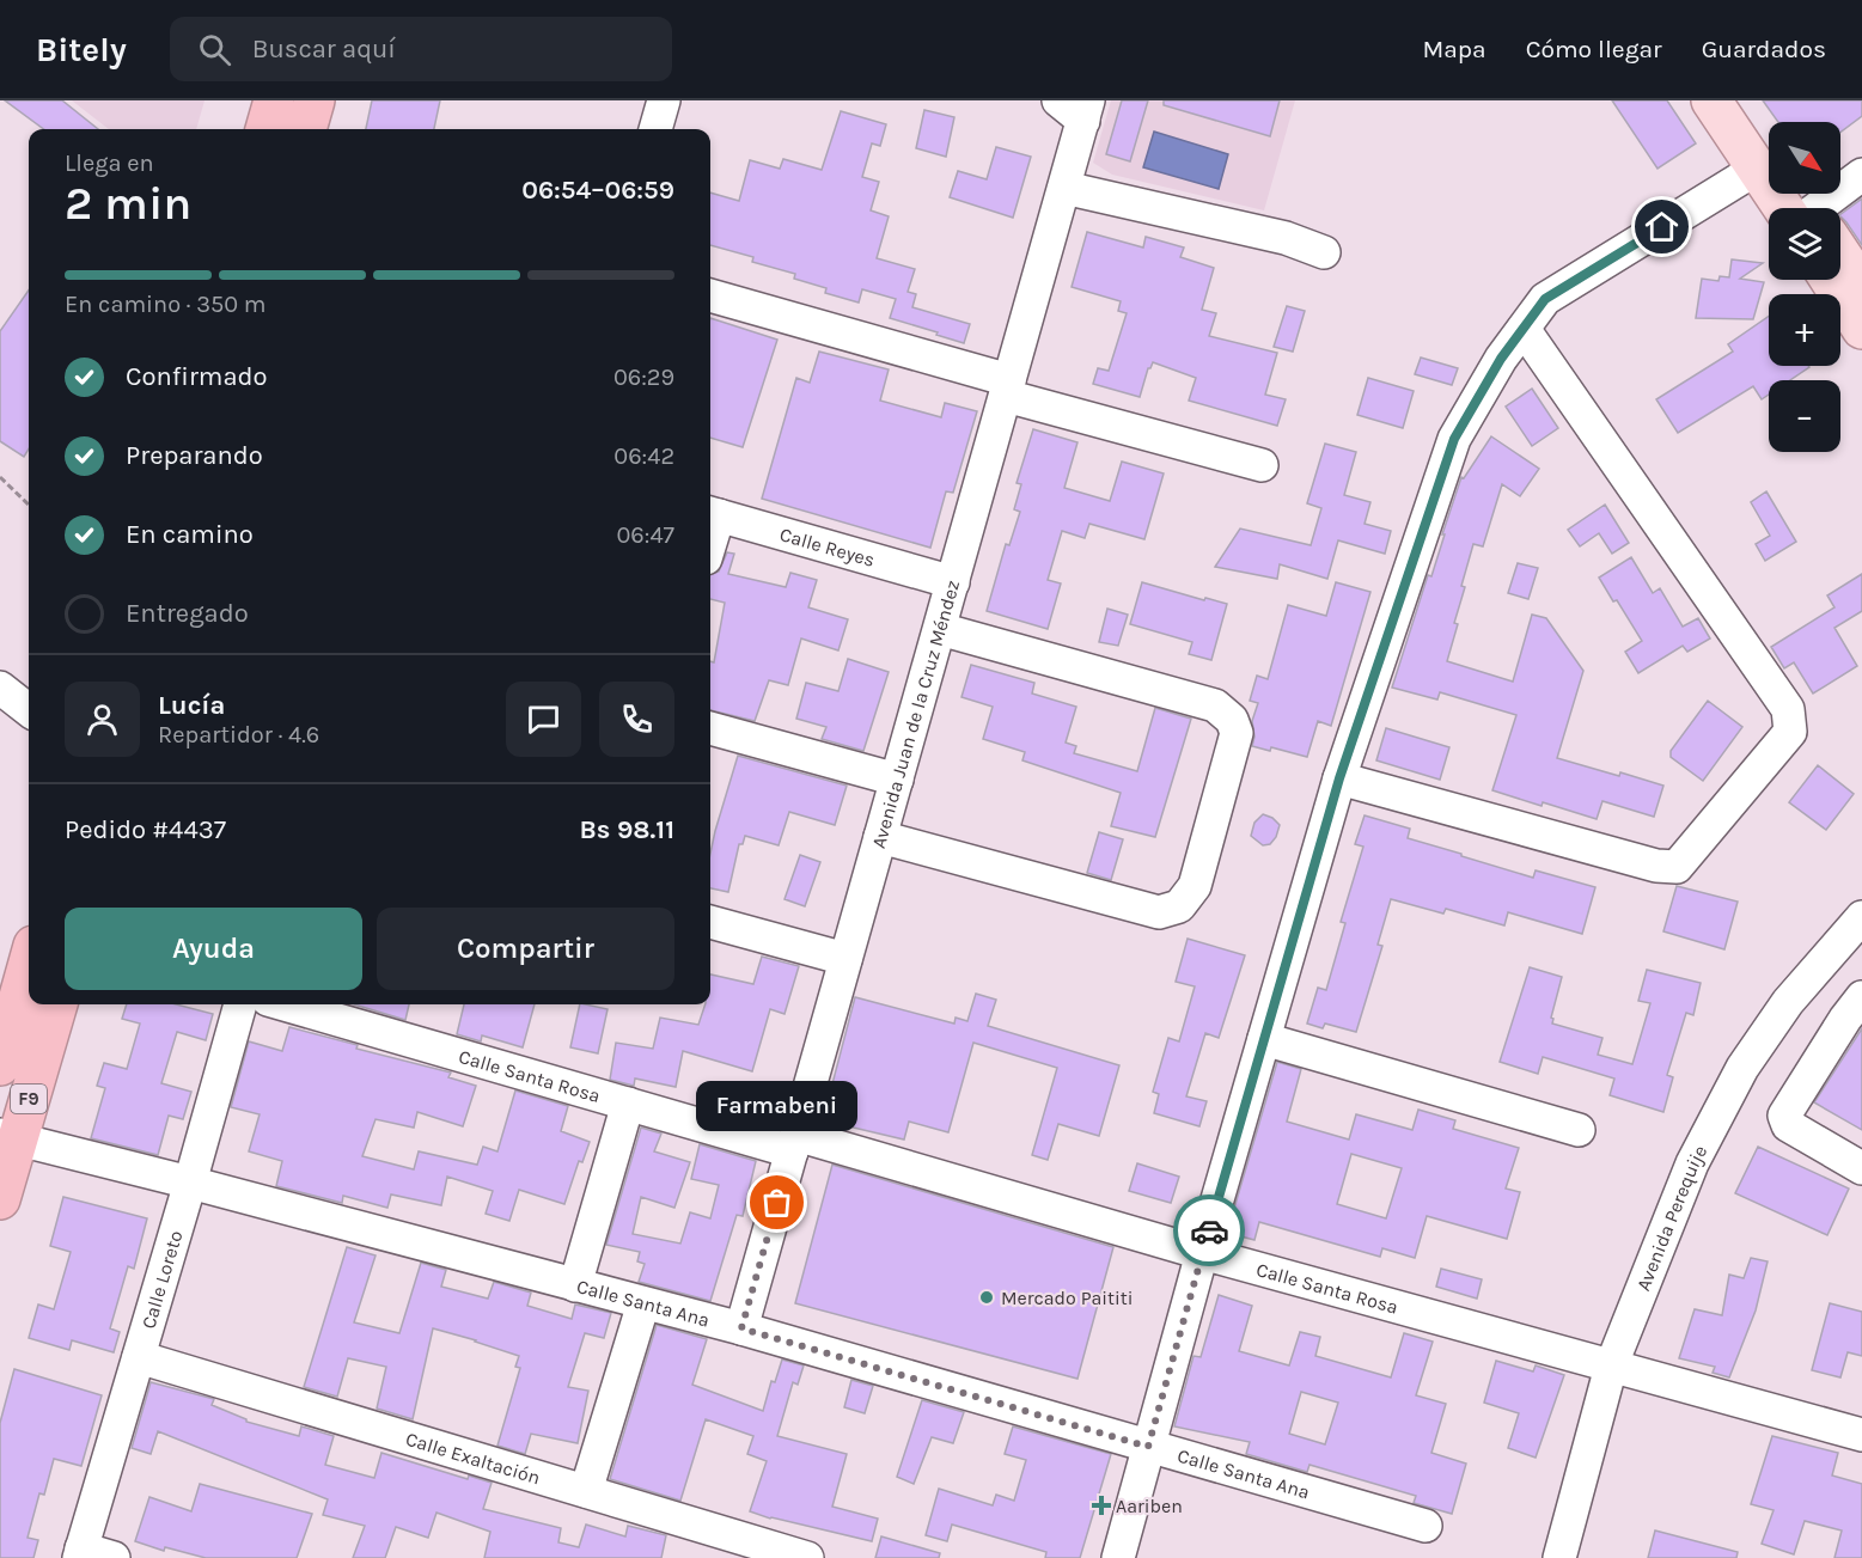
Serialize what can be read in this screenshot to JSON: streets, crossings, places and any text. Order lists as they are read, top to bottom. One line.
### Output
{"streets":{"highway":["F9"],"street":["Calle Reyes","Avenida Juan de la Cruz Méndez","Calle Santa Rosa","Avenida Perequije","Calle Loreto","Calle Santa Ana","Calle Exaltación"]},"crossings":[["Calle Reyes","Avenida Juan de la Cruz Méndez"],["Avenida Juan de la Cruz Méndez","Calle Santa Rosa"],["Avenida Juan de la Cruz Méndez","Calle Santa Ana"],["Calle Santa Rosa","Avenida Perequije"],["F9","Calle Santa Ana"],["Calle Loreto","Calle Santa Ana"],["Calle Loreto","Calle Exaltación"]],"places":{"other":["Farmabeni","Mercado Paititi"],"health":["Aariben"]},"north":"bottom right","page":{"header":"Bitely","search":"Buscar aquí","nav":["Mapa","Cómo llegar","Guardados"],"map_buttons":["+","−"],"heading":["2 min","Llega en","06:54–06:59"],"panel":["Lucía","Repartidor · 4.6","Pedido #4437","Bs 98.11"],"bar":"En camino · 350 m","list":[["Confirmado","06:29"],["Preparando","06:42"],["En camino","06:47"],"Entregado"],"buttons":["Ayuda","Compartir"],"bubble":"Farmabeni"}}
